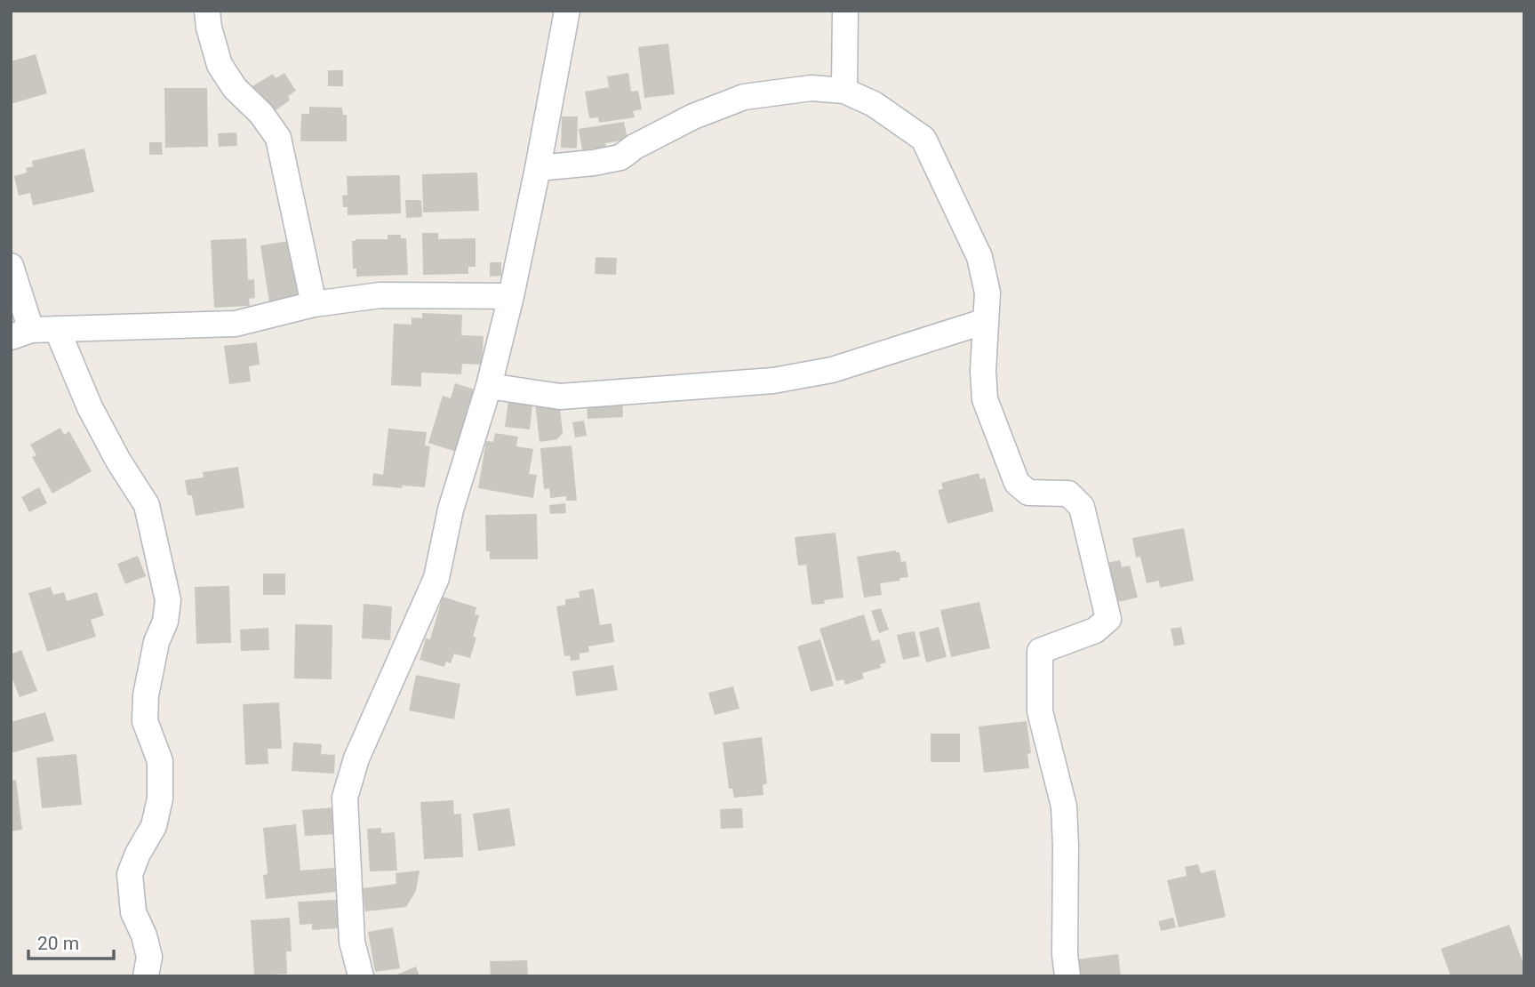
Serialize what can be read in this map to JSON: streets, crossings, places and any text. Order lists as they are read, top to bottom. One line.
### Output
{"scale_bar":"20 m"}
